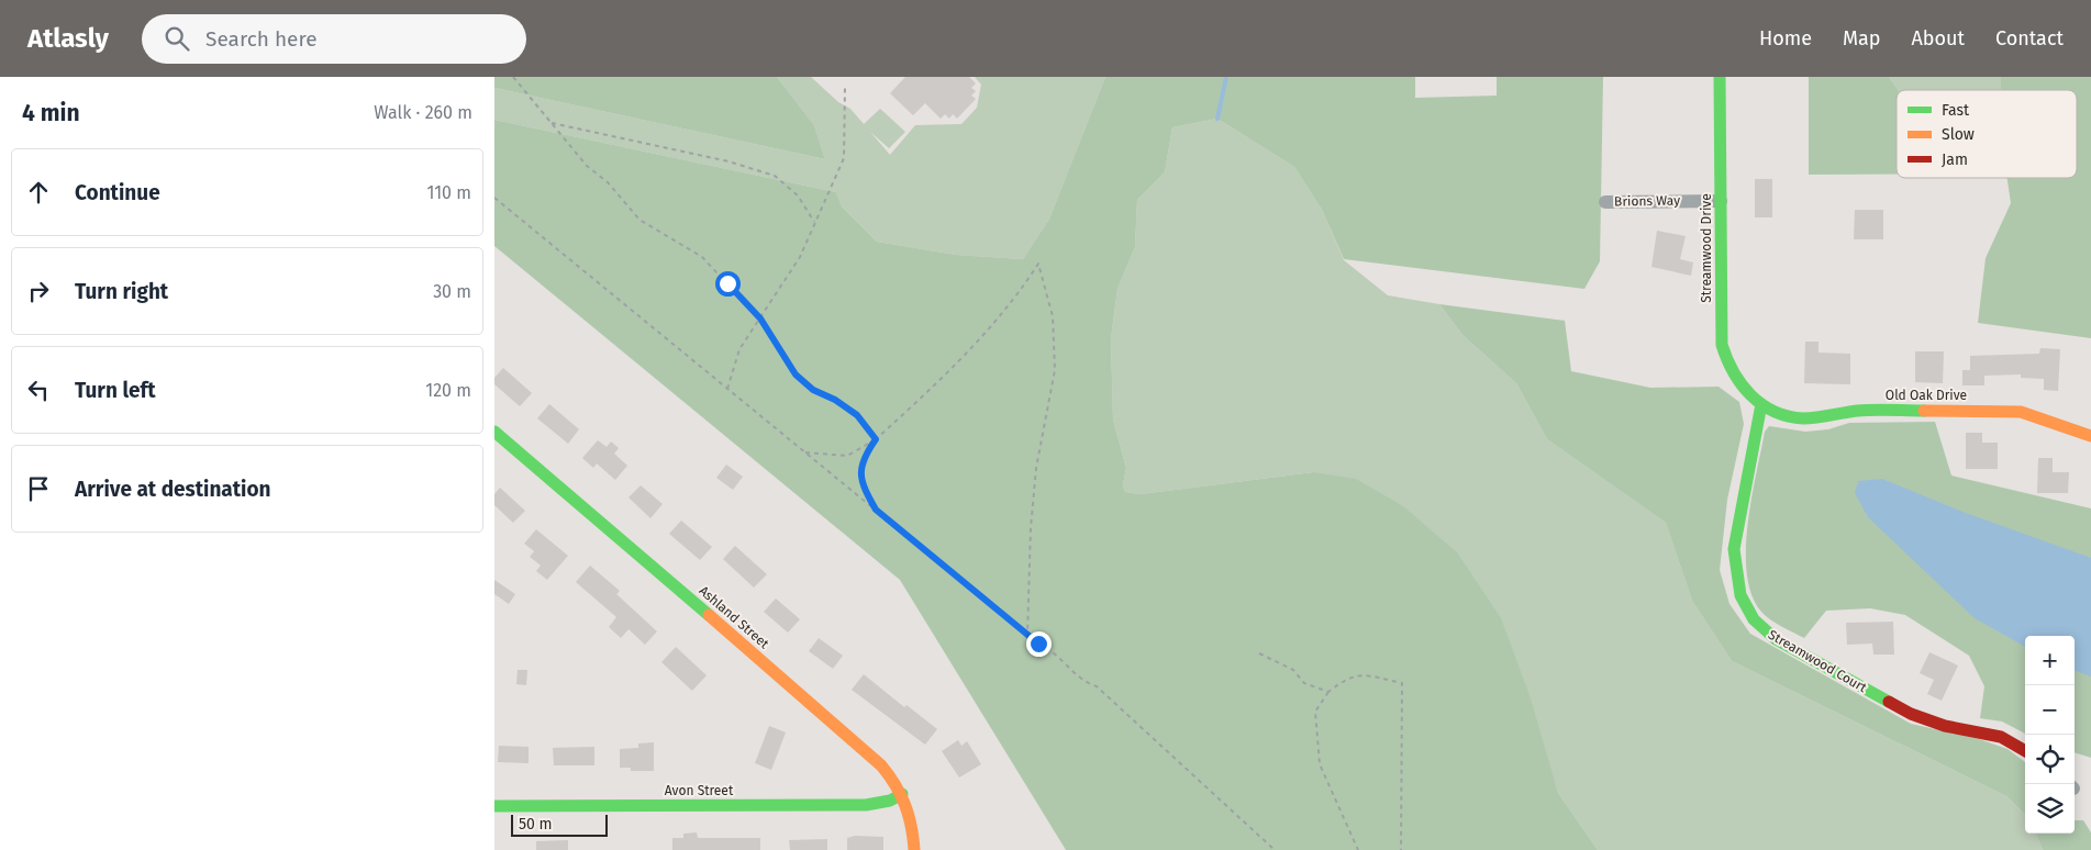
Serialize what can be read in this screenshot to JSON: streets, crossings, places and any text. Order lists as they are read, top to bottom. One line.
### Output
{"streets":{"street":["Brions Way","Streamwood Drive","Old Oak Drive","Ashland Street","Streamwood Court","Avon Street"]},"crossings":[["Brions Way","Streamwood Drive"],["Streamwood Drive","Old Oak Drive"],["Streamwood Drive","Streamwood Court"],["Old Oak Drive","Streamwood Court"],["Ashland Street","Avon Street"]],"legend":["Fast","Slow","Jam"],"scale_bar":"50 m","page":{"header":"Atlasly","search":"Search here","nav":["Home","Map","About","Contact"],"heading":["4 min","Walk · 260 m"],"list":[["Continue","110 m"],["Turn right","30 m"],["Turn left","120 m"],"Arrive at destination"],"map_buttons":["+","−"],"scale":"50 m"}}
